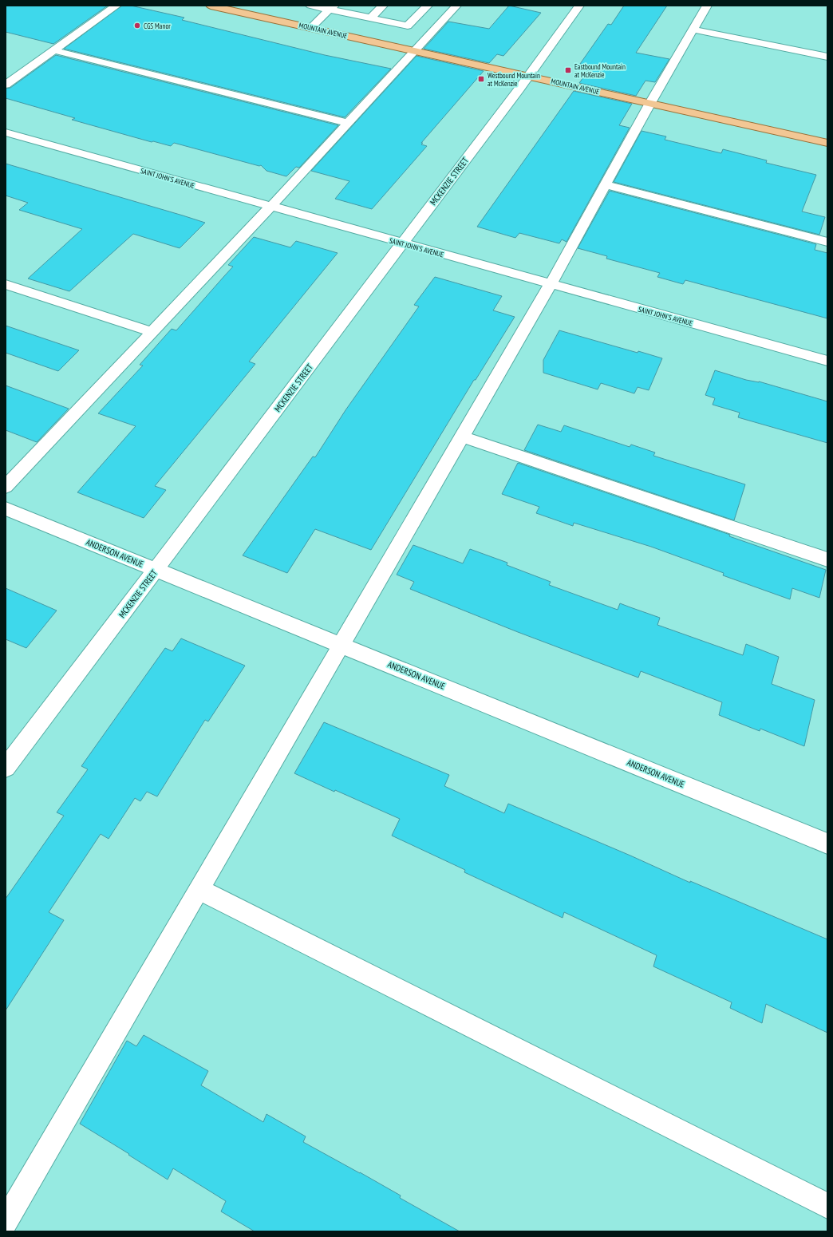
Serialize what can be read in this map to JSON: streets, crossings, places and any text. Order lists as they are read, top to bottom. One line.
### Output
{"streets":{"main road":["MOUNTAIN AVENUE"],"street":["SAINT JOHN'S AVENUE","MCKENZIE STREET","ANDERSON AVENUE"]},"crossings":[["MOUNTAIN AVENUE","MCKENZIE STREET"],["SAINT JOHN'S AVENUE","MCKENZIE STREET"],["MCKENZIE STREET","ANDERSON AVENUE"]],"places":{"other":["CGS Manor"],"transit":["Eastbound Mountain at McKenzie","Westbound Mountain at McKenzie"]}}
